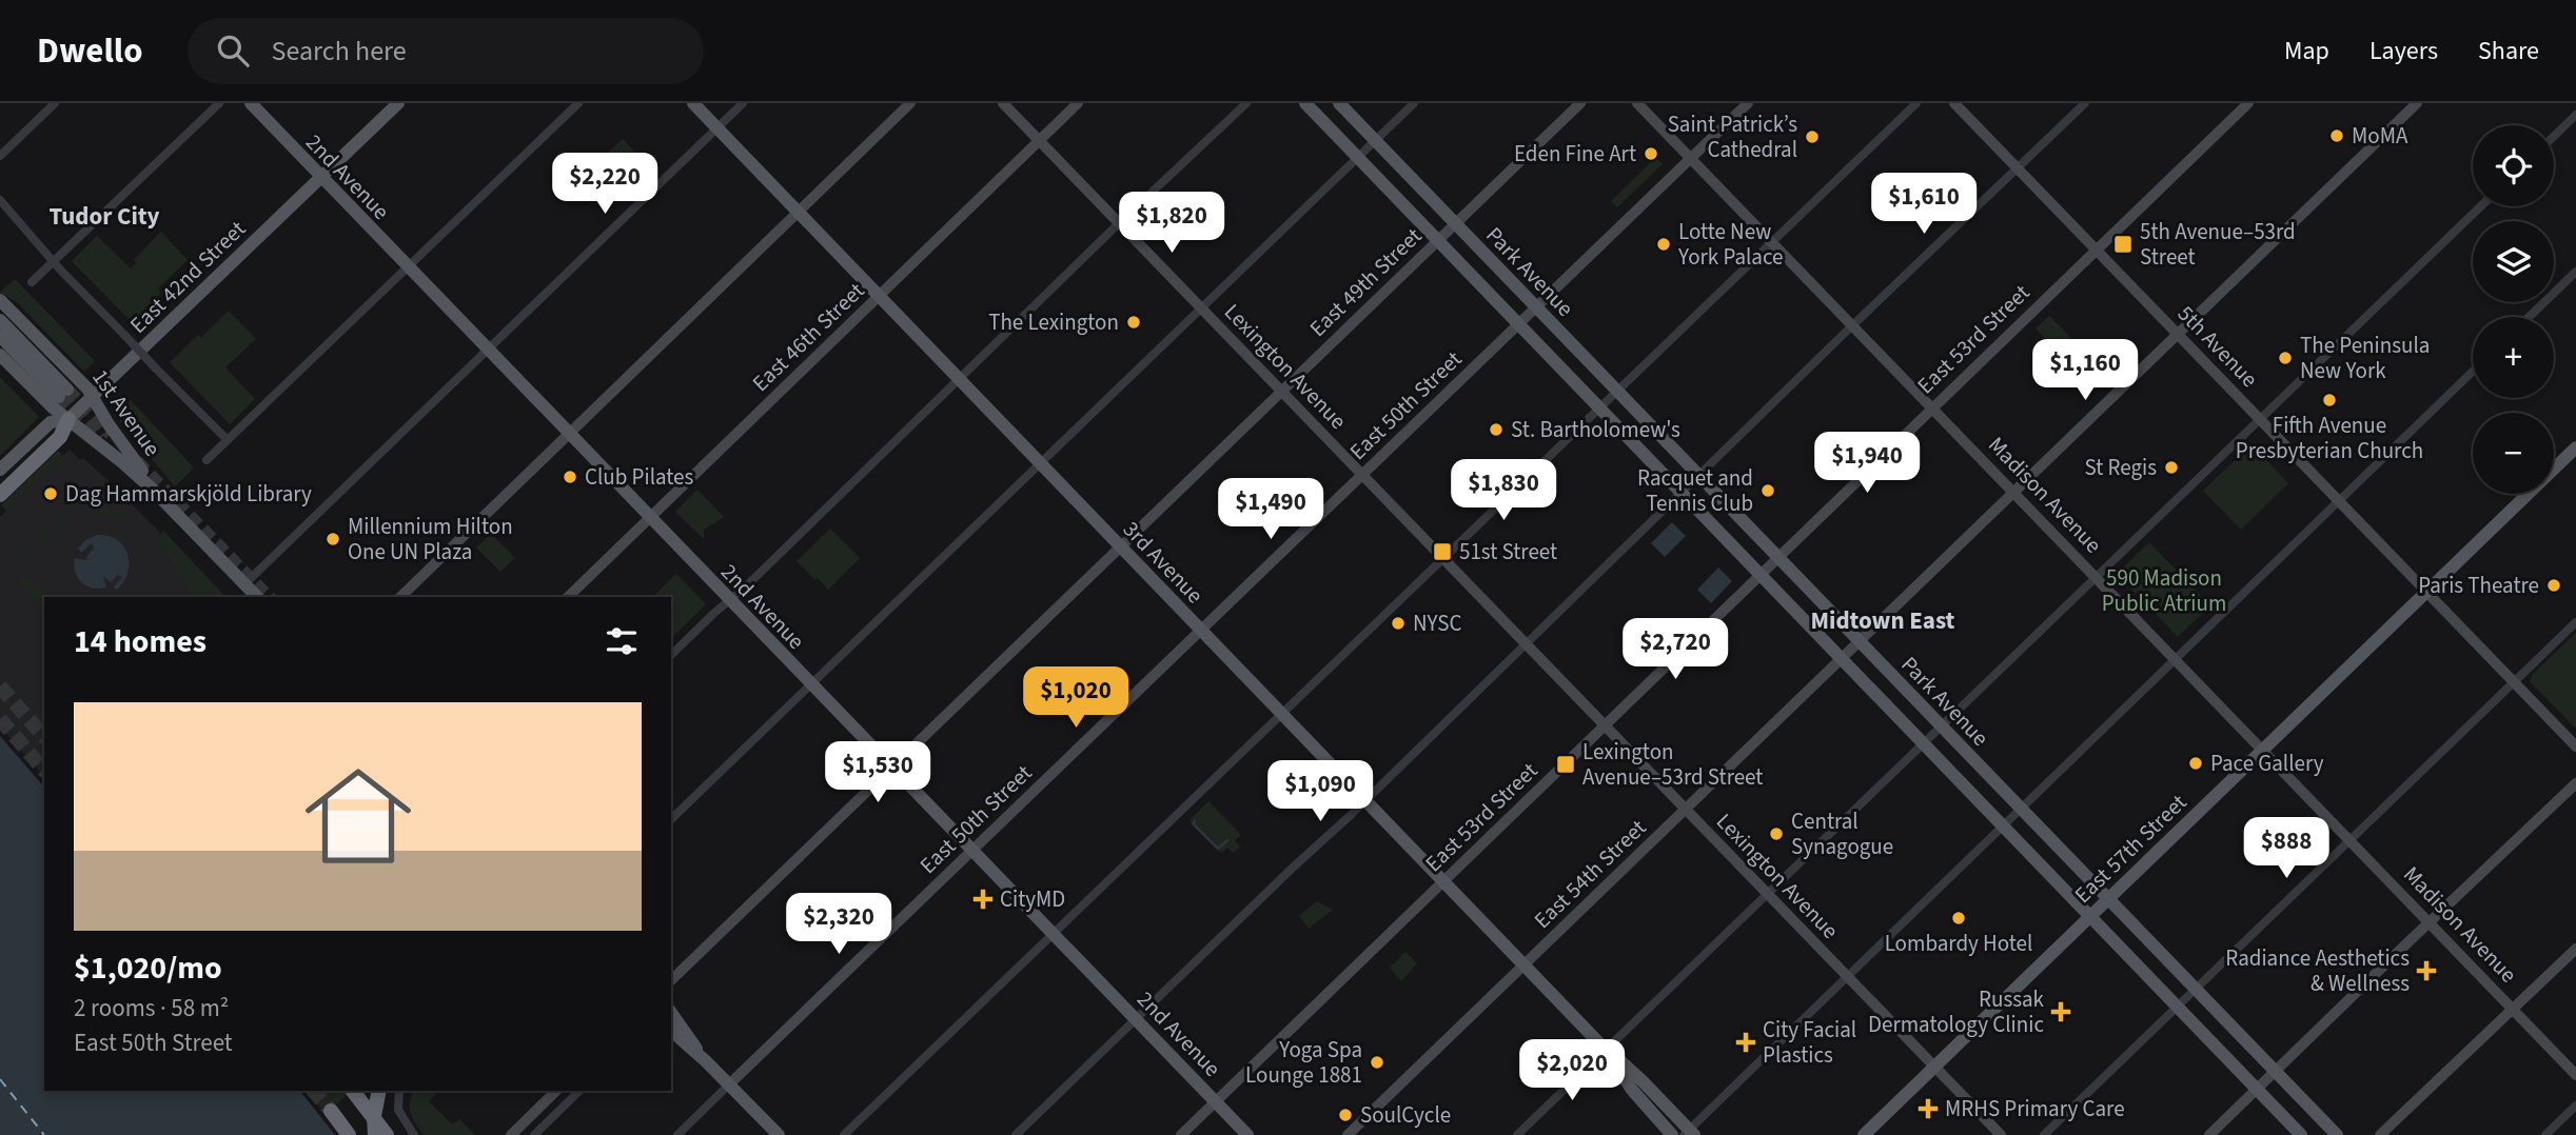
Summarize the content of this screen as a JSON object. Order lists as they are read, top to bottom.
{
  "streets": {
    "main road": [
      "2nd Avenue",
      "Park Avenue",
      "East 42nd Street",
      "East 49th Street",
      "East 46th Street",
      "East 53rd Street",
      "5th Avenue",
      "Lexington Avenue",
      "East 50th Street",
      "1st Avenue",
      "Madison Avenue",
      "3rd Avenue",
      "East 57th Street",
      "East 54th Street"
    ]
  },
  "crossings": [
    ["2nd Avenue", "East 42nd Street"],
    ["2nd Avenue", "East 49th Street"],
    ["2nd Avenue", "East 46th Street"],
    ["2nd Avenue", "East 53rd Street"],
    ["2nd Avenue", "East 50th Street"],
    ["Park Avenue", "East 49th Street"],
    ["Park Avenue", "East 53rd Street"],
    ["Park Avenue", "East 50th Street"],
    ["Park Avenue", "East 57th Street"],
    ["Park Avenue", "East 54th Street"],
    ["East 42nd Street", "1st Avenue"],
    ["East 49th Street", "Lexington Avenue"],
    ["East 49th Street", "3rd Avenue"],
    ["East 46th Street", "Lexington Avenue"],
    ["East 46th Street", "3rd Avenue"],
    ["East 53rd Street", "5th Avenue"],
    ["East 53rd Street", "Lexington Avenue"],
    ["East 53rd Street", "Madison Avenue"],
    ["East 53rd Street", "3rd Avenue"],
    ["5th Avenue", "East 57th Street"],
    ["5th Avenue", "East 54th Street"],
    ["Lexington Avenue", "East 50th Street"],
    ["Lexington Avenue", "East 57th Street"],
    ["Lexington Avenue", "East 54th Street"],
    ["East 50th Street", "Madison Avenue"],
    ["East 50th Street", "3rd Avenue"],
    ["Madison Avenue", "East 57th Street"],
    ["Madison Avenue", "East 54th Street"],
    ["3rd Avenue", "East 54th Street"]
  ],
  "districts": ["Tudor City", "Midtown East"],
  "parks": ["590 Madison Public Atrium"],
  "places": {
    "other": [
      "MoMA",
      "Saint Patrick’s Cathedral",
      "Eden Fine Art",
      "Lotte New York Palace",
      "The Lexington",
      "The Peninsula New York",
      "Fifth Avenue Presbyterian Church",
      "St. Bartholomew's",
      "St Regis",
      "Club Pilates",
      "Racquet and Tennis Club",
      "Dag Hammarskjöld Library",
      "Millennium Hilton One UN Plaza",
      "Paris Theatre",
      "NYSC",
      "Pace Gallery",
      "Central Synagogue",
      "Lombardy Hotel",
      "Yoga Spa Lounge 1881",
      "SoulCycle"
    ],
    "transit": ["5th Avenue–53rd Street", "51st Street", "Lexington Avenue–53rd Street"],
    "health": [
      "CityMD",
      "Radiance Aesthetics & Wellness",
      "Russak Dermatology Clinic",
      "City Facial Plastics",
      "MRHS Primary Care"
    ]
  },
  "page": {
    "header": "Dwello",
    "search": "Search here",
    "nav": ["Map", "Layers", "Share"],
    "map_buttons": ["+", "−"],
    "price": [
      "$2,220",
      "$1,610",
      "$1,820",
      "$1,160",
      "$1,940",
      "$1,830",
      "$1,490",
      "$2,720",
      "$1,020",
      "$1,530",
      "$1,090",
      "$888",
      "$2,320",
      "$2,020"
    ],
    "heading": "14 homes",
    "list": [
      {
        "name": "$1,020/mo",
        "note": "2 rooms · 58 m² · East 50th Street"
      }
    ]
  }
}
